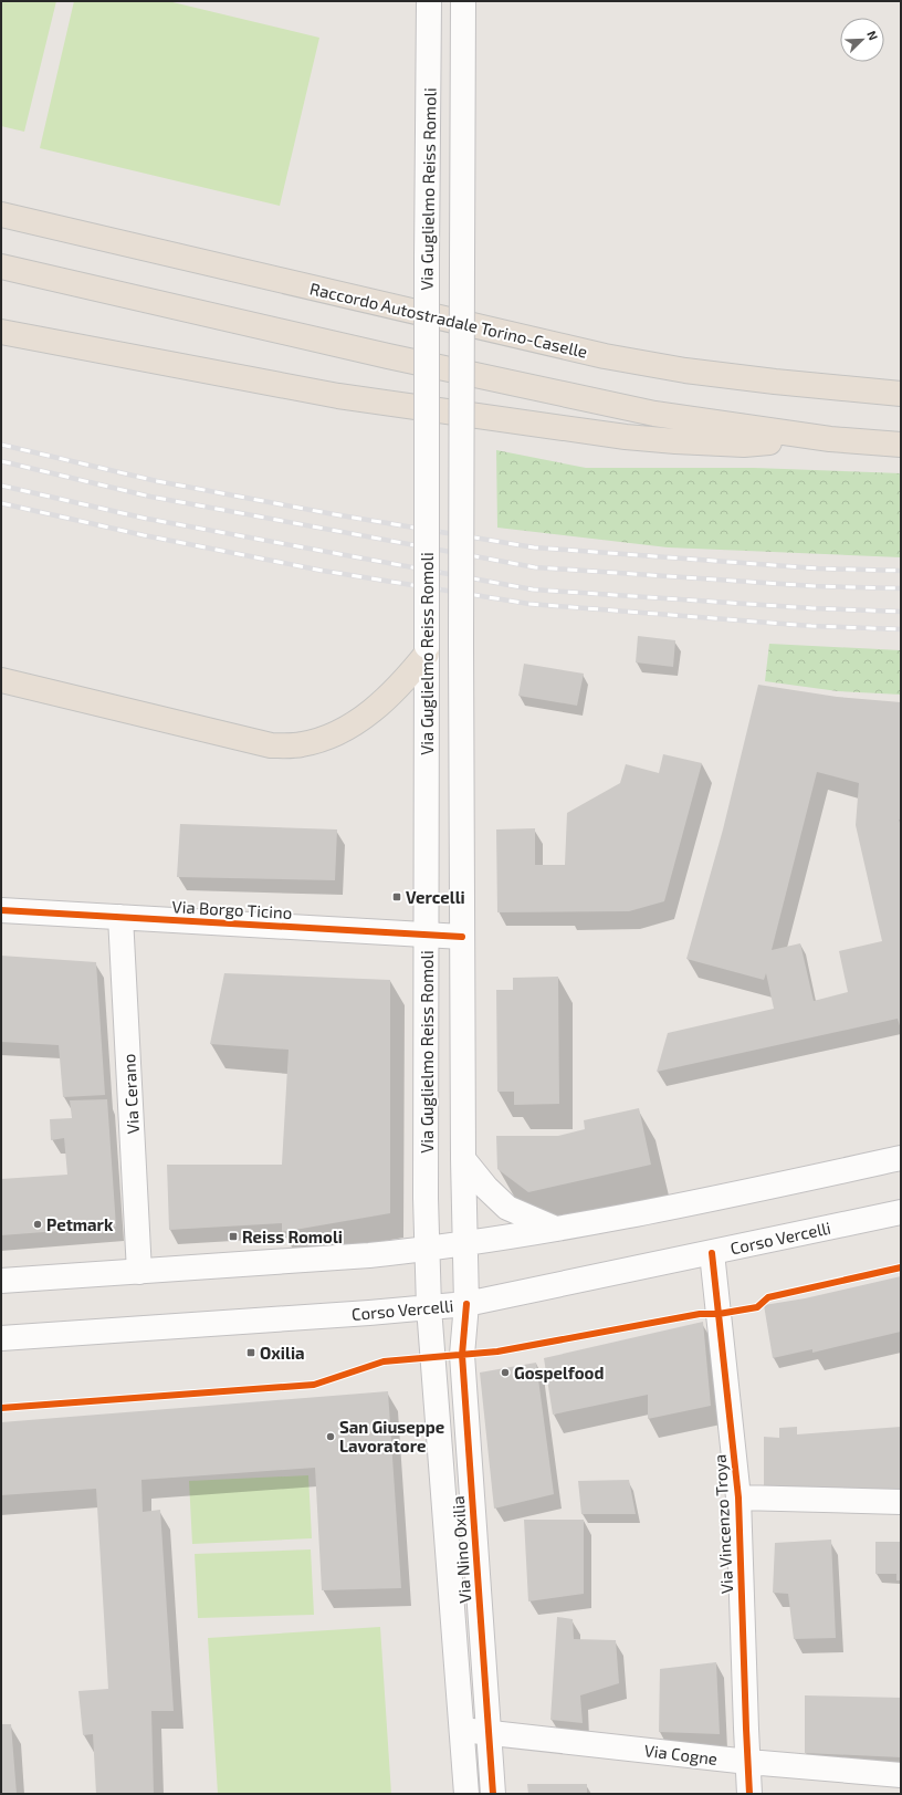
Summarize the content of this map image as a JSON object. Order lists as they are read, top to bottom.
{
  "streets": {
    "highway": ["Raccordo Autostradale Torino-Caselle"],
    "main road": [
      "Via Guglielmo Reiss Romoli",
      "Via Borgo Ticino",
      "Via Cerano",
      "Corso Vercelli",
      "Via Vincenzo Troya",
      "Via Nino Oxilia",
      "Via Cogne"
    ]
  },
  "crossings": [
    ["Via Guglielmo Reiss Romoli", "Via Borgo Ticino"],
    ["Via Guglielmo Reiss Romoli", "Corso Vercelli"],
    ["Via Guglielmo Reiss Romoli", "Via Nino Oxilia"],
    ["Via Borgo Ticino", "Via Cerano"],
    ["Corso Vercelli", "Via Vincenzo Troya"],
    ["Corso Vercelli", "Via Nino Oxilia"],
    ["Via Vincenzo Troya", "Via Cogne"],
    ["Via Nino Oxilia", "Via Cogne"]
  ],
  "places": {
    "transit": ["Vercelli", "Reiss Romoli", "Oxilia"],
    "other": ["Petmark", "Gospelfood", "San Giuseppe Lavoratore"]
  },
  "north": "top right"
}
